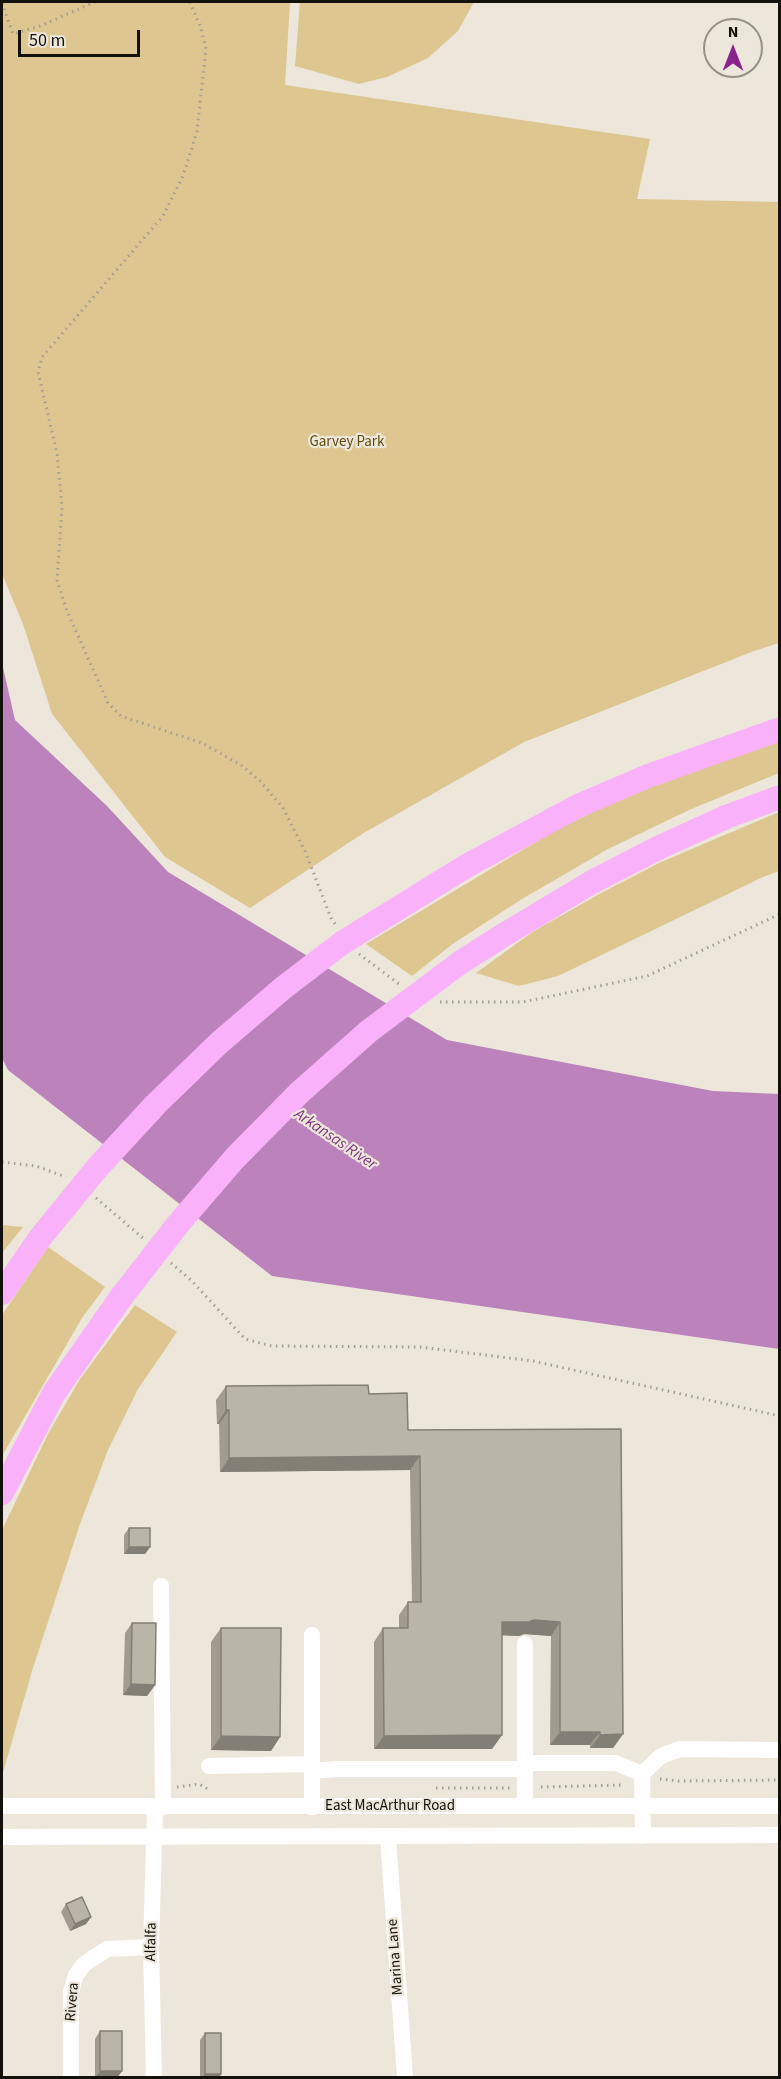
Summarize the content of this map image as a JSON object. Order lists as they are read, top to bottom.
{
  "streets": {
    "street": [
      "East MacArthur Road",
      "Alfalfa",
      "Marina Lane",
      "Rivera"
    ]
  },
  "crossings": [
    ["East MacArthur Road", "Alfalfa"],
    ["East MacArthur Road", "Marina Lane"],
    ["Alfalfa", "Rivera"]
  ],
  "water": ["Arkansas River"],
  "parks": ["Garvey Park"],
  "scale_bar": "50 m",
  "north": "top"
}
